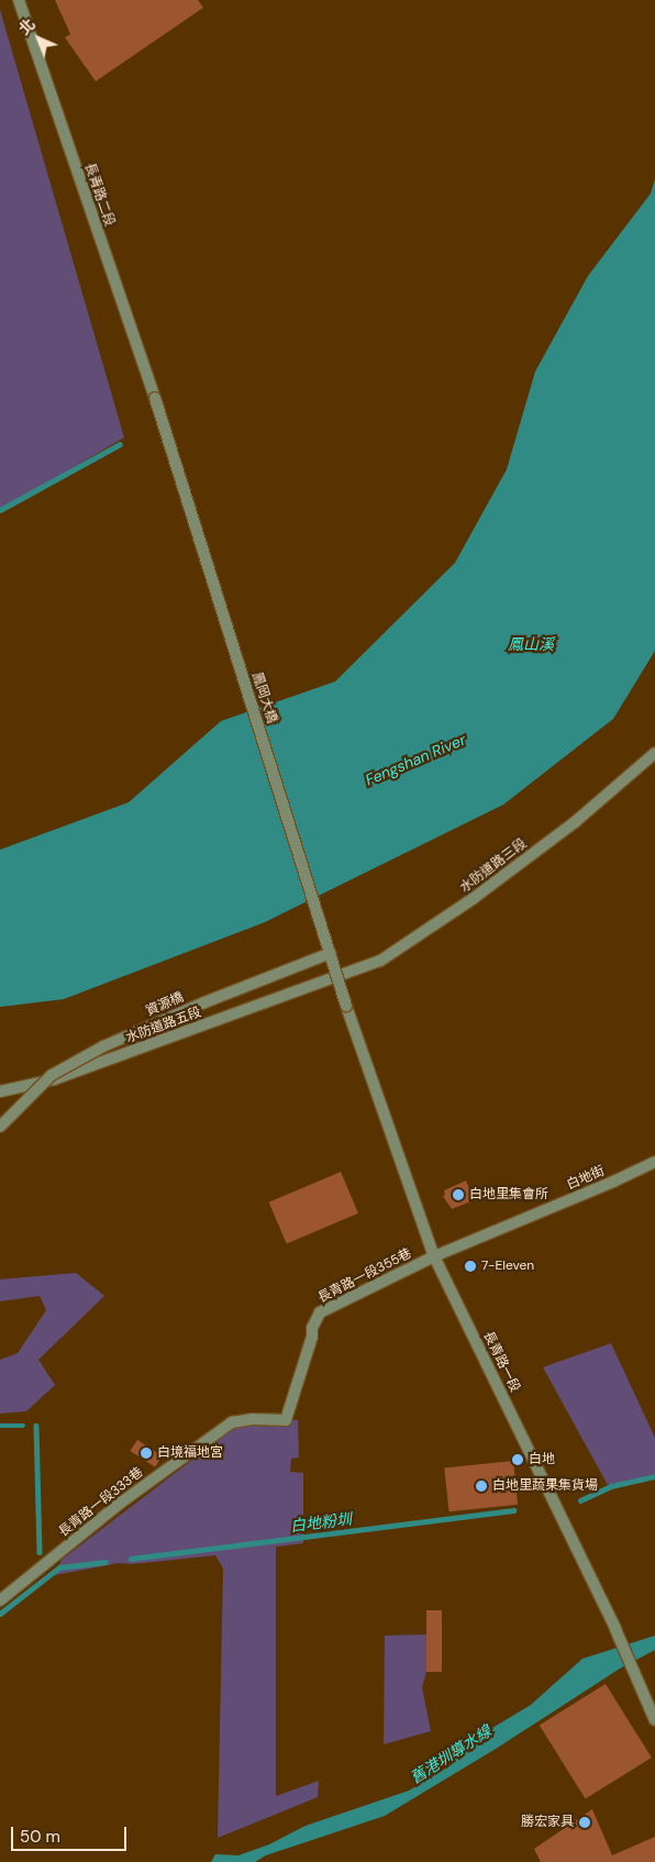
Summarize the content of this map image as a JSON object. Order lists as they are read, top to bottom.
{
  "streets": {
    "street": [
      "長青路二段",
      "鳳岡大橋",
      "水防道路三段",
      "資源橋",
      "水防道路五段",
      "白地街",
      "長青路一段355巷",
      "長青路一段",
      "長青路一段333巷"
    ]
  },
  "crossings": [
    ["長青路二段", "鳳岡大橋"],
    ["鳳岡大橋", "資源橋"],
    ["鳳岡大橋", "長青路一段"],
    ["水防道路三段", "水防道路五段"],
    ["白地街", "長青路一段355巷"],
    ["白地街", "長青路一段"],
    ["長青路一段355巷", "長青路一段"],
    ["長青路一段355巷", "長青路一段333巷"]
  ],
  "water": [
    "鳳山溪",
    "Fengshan River",
    "白地粉圳",
    "舊港圳導水線"
  ],
  "places": [
    "白地里集會所",
    "7-Eleven",
    "白境福地宮",
    "白地",
    "白地里蔬果集貨場",
    "勝宏家具"
  ],
  "scale_bar": "50 m",
  "north": "top left"
}
